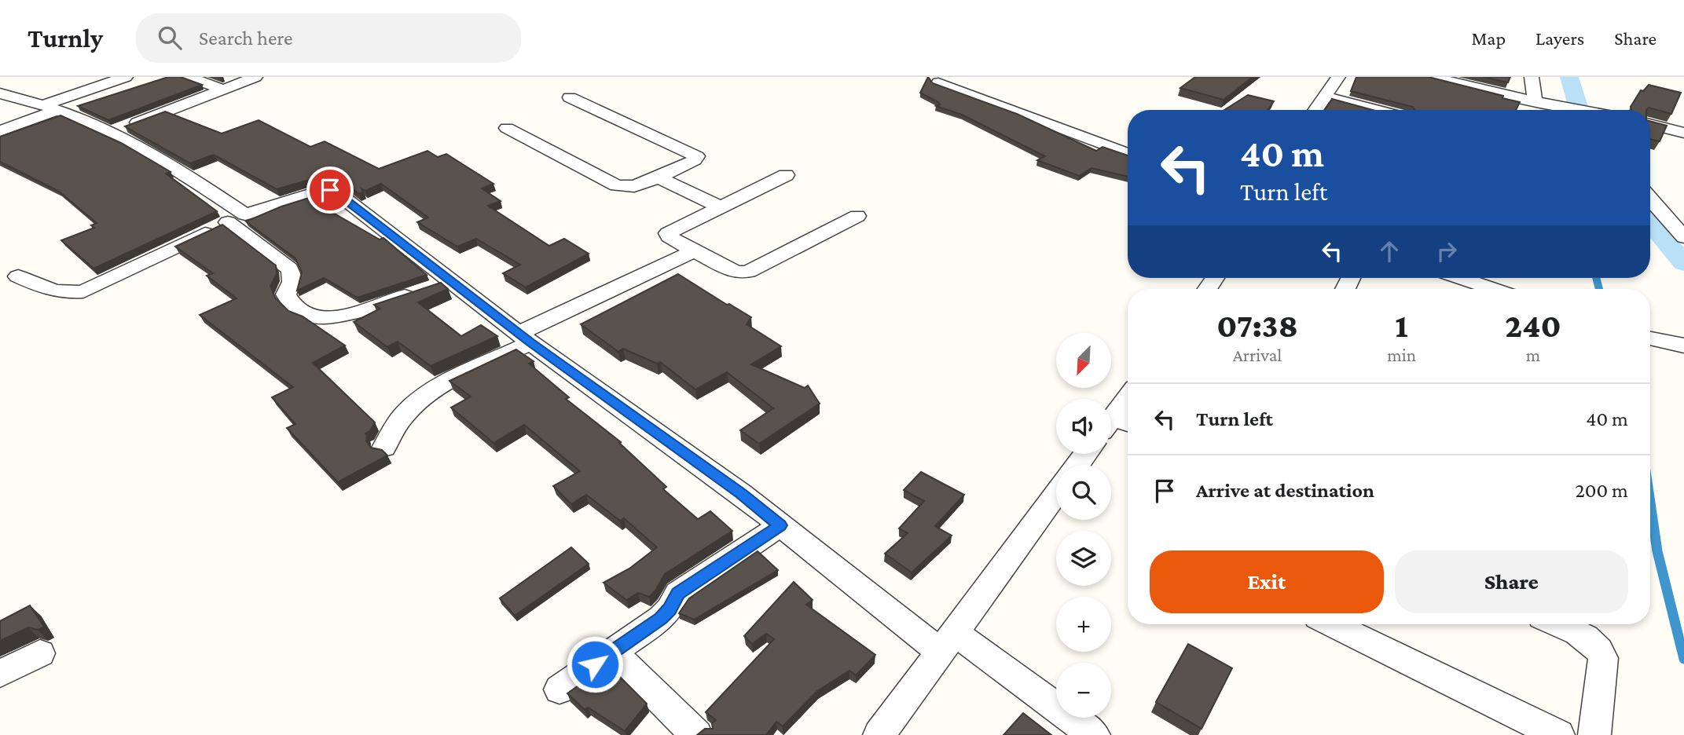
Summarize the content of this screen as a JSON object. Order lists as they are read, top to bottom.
{
  "north": "bottom left",
  "page": {
    "header": "Turnly",
    "search": "Search here",
    "nav": ["Map", "Layers", "Share"],
    "turn": ["40 m", "Turn left"],
    "eta": [
      "07:38",
      "Arrival",
      "1",
      "min",
      "240",
      "m"
    ],
    "map_buttons": ["+", "−"],
    "list": [
      {
        "name": "Turn left",
        "value": "40 m"
      },
      {
        "name": "Arrive at destination",
        "value": "200 m"
      }
    ],
    "buttons": ["Exit", "Share"]
  }
}
